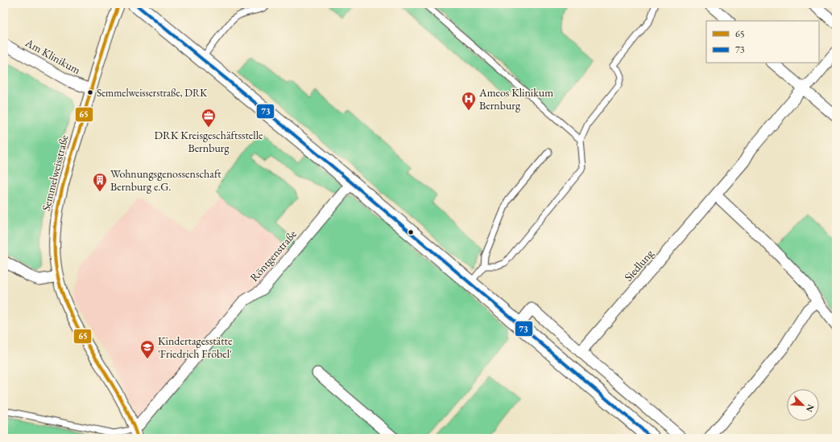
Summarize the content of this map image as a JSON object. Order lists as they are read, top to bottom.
{
  "streets": {
    "street": [
      "Am Klinikum",
      "Semmelweisstraße",
      "Röntgenstraße",
      "Siedlung"
    ]
  },
  "crossings": [
    ["Am Klinikum", "Semmelweisstraße"],
    ["Semmelweisstraße", "Röntgenstraße"]
  ],
  "places": {
    "other": ["Semmelweisserstraße, DRK"],
    "hospital": ["Ameos Klinikum Bernburg"],
    "office": ["DRK Kreisgeschäftsstelle Bernburg"],
    "building": ["Wohnungsgenossenschaft Bernburg e.G."],
    "school or university": ["Kindertagesstätte 'Friedrich Fröbel'"]
  },
  "lines": ["transit line 65", "transit line 73"],
  "legend": ["65", "73"],
  "north": "bottom right"
}
